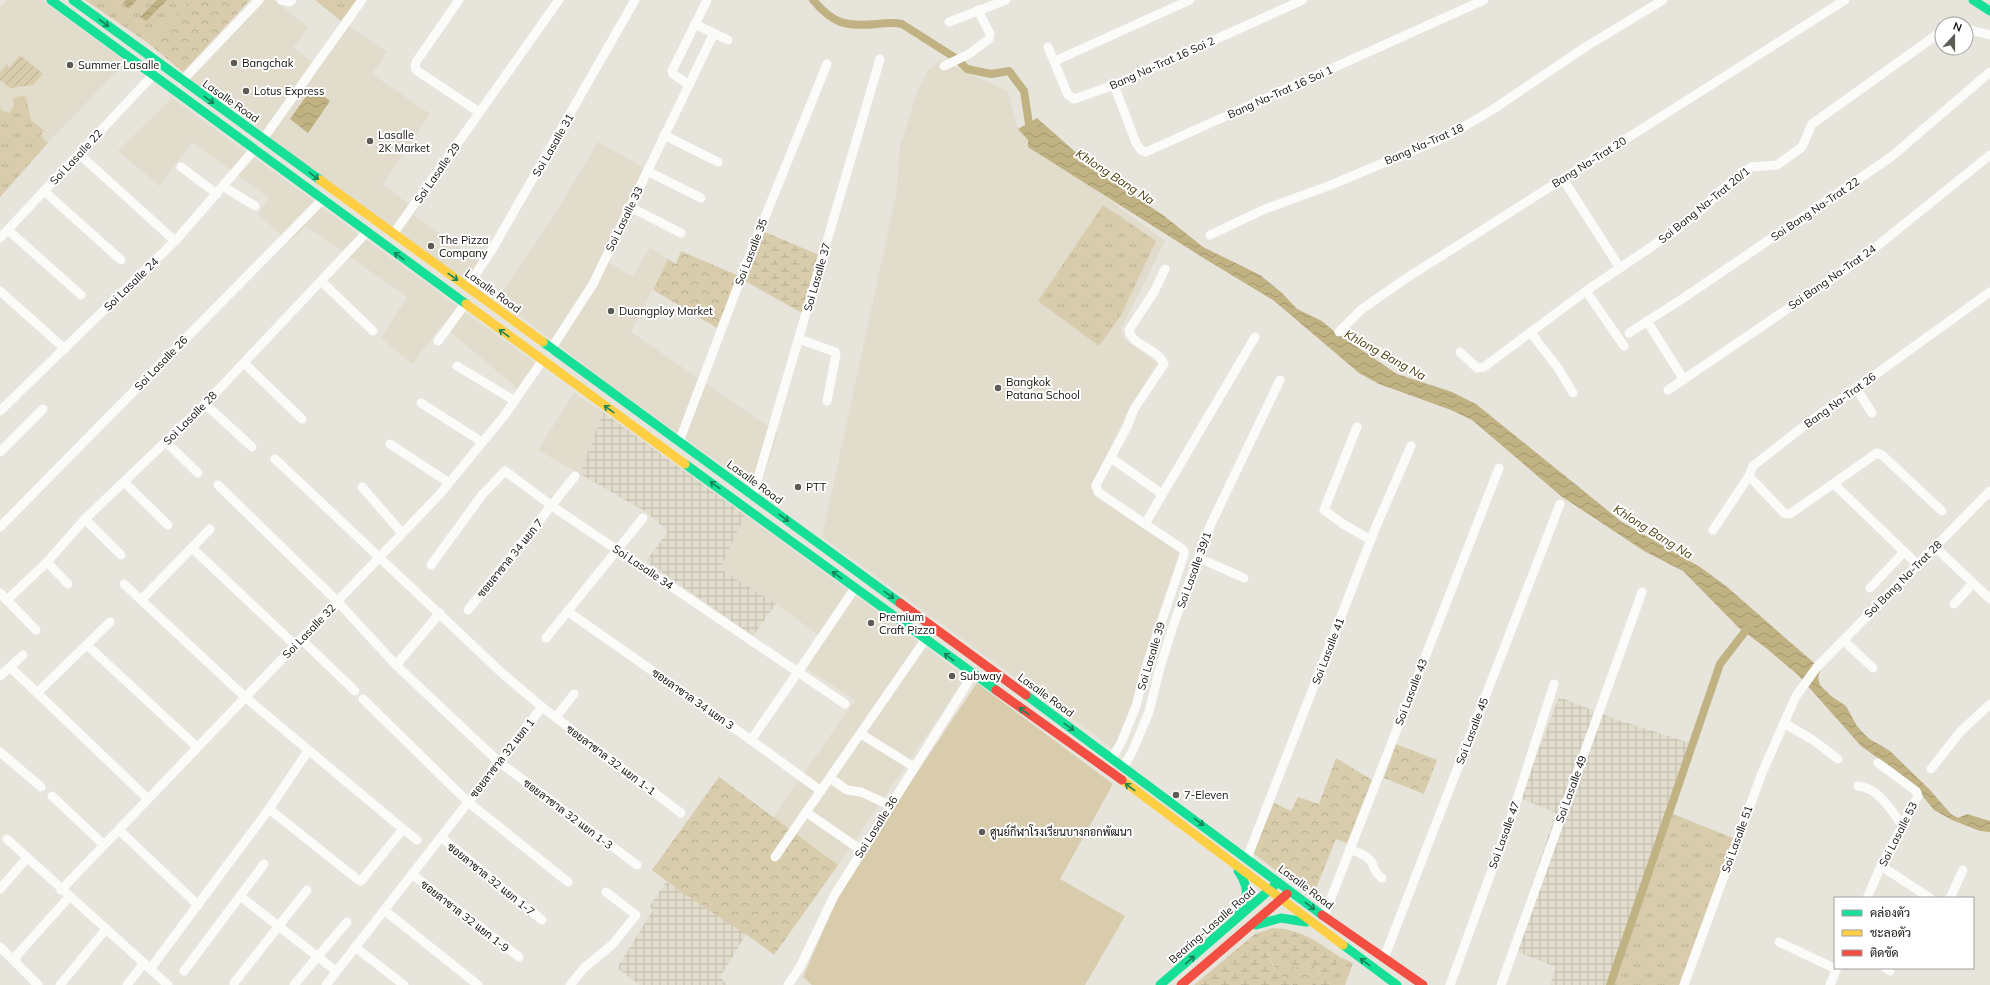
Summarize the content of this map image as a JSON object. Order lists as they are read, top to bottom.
{
  "streets": {
    "street": [
      "Bang Na-Trat 16 Soi 2",
      "Bang Na-Trat 16 Soi 1",
      "Lasalle Road",
      "Bang Na-Trat 18",
      "Soi Lasalle 31",
      "Soi Lasalle 22",
      "Bang Na-Trat 20",
      "Soi Lasalle 29",
      "Soi Bang Na-Trat 20/1",
      "Soi Bang Na-Trat 22",
      "Soi Lasalle 33",
      "Soi Lasalle 35",
      "Soi Lasalle 37",
      "Soi Bang Na-Trat 24",
      "Soi Lasalle 24",
      "Soi Lasalle 26",
      "Bang Na-Trat 26",
      "Soi Lasalle 28",
      "ซอยลาซาล 34 แยก 7",
      "Soi Lasalle 34",
      "Soi Lasalle 39/1",
      "Soi Bang Na-Trat 28",
      "Soi Lasalle 32",
      "Soi Lasalle 41",
      "Soi Lasalle 39",
      "Soi Lasalle 43",
      "ซอยลาซาล 34 แยก 3",
      "Soi Lasalle 45",
      "ซอยลาซาล 32 แยก 1",
      "ซอยลาซาล 32 แยก 1-1",
      "Soi Lasalle 49",
      "ซอยลาซาล 32 แยก 1-3",
      "Soi Lasalle 36",
      "Soi Lasalle 53",
      "Soi Lasalle 47",
      "Soi Lasalle 51",
      "ซอยลาซาล 32 แยก 1-7",
      "ซอยลาซาล 32 แยก 1-9",
      "Bearing-Lasalle Road"
    ]
  },
  "crossings": [
    ["Bang Na-Trat 16 Soi 2", "Bang Na-Trat 16 Soi 1"],
    ["Lasalle Road", "Soi Lasalle 31"],
    ["Lasalle Road", "Soi Lasalle 29"],
    ["Lasalle Road", "Soi Lasalle 33"],
    ["Lasalle Road", "Soi Lasalle 35"],
    ["Lasalle Road", "Soi Lasalle 37"],
    ["Lasalle Road", "Soi Lasalle 39/1"],
    ["Lasalle Road", "Soi Lasalle 41"],
    ["Lasalle Road", "Soi Lasalle 39"],
    ["Lasalle Road", "Soi Lasalle 43"],
    ["Lasalle Road", "Soi Lasalle 45"],
    ["Lasalle Road", "Bearing-Lasalle Road"],
    ["ซอยลาซาล 34 แยก 7", "Soi Lasalle 34"],
    ["Soi Bang Na-Trat 28", "Soi Lasalle 51"],
    ["Soi Lasalle 32", "ซอยลาซาล 32 แยก 1-3"],
    ["ซอยลาซาล 32 แยก 1", "ซอยลาซาล 32 แยก 1-1"],
    ["ซอยลาซาล 32 แยก 1", "ซอยลาซาล 32 แยก 1-3"],
    ["ซอยลาซาล 32 แยก 1", "ซอยลาซาล 32 แยก 1-7"],
    ["ซอยลาซาล 32 แยก 1", "ซอยลาซาล 32 แยก 1-9"]
  ],
  "water": ["Khlong Bang Na"],
  "places": [
    "Bangchak",
    "Summer Lasalle",
    "Lotus Express",
    "Lasalle 2K Market",
    "The Pizza Company",
    "Duangploy Market",
    "Bangkok Patana School",
    "PTT",
    "Premium Craft Pizza",
    "Subway",
    "7-Eleven",
    "ศูนย์กีฬาโรงเรียนบางกอกพัฒนา"
  ],
  "legend": ["คล่องตัว", "ชะลอตัว", "ติดขัด"],
  "north": "top"
}
